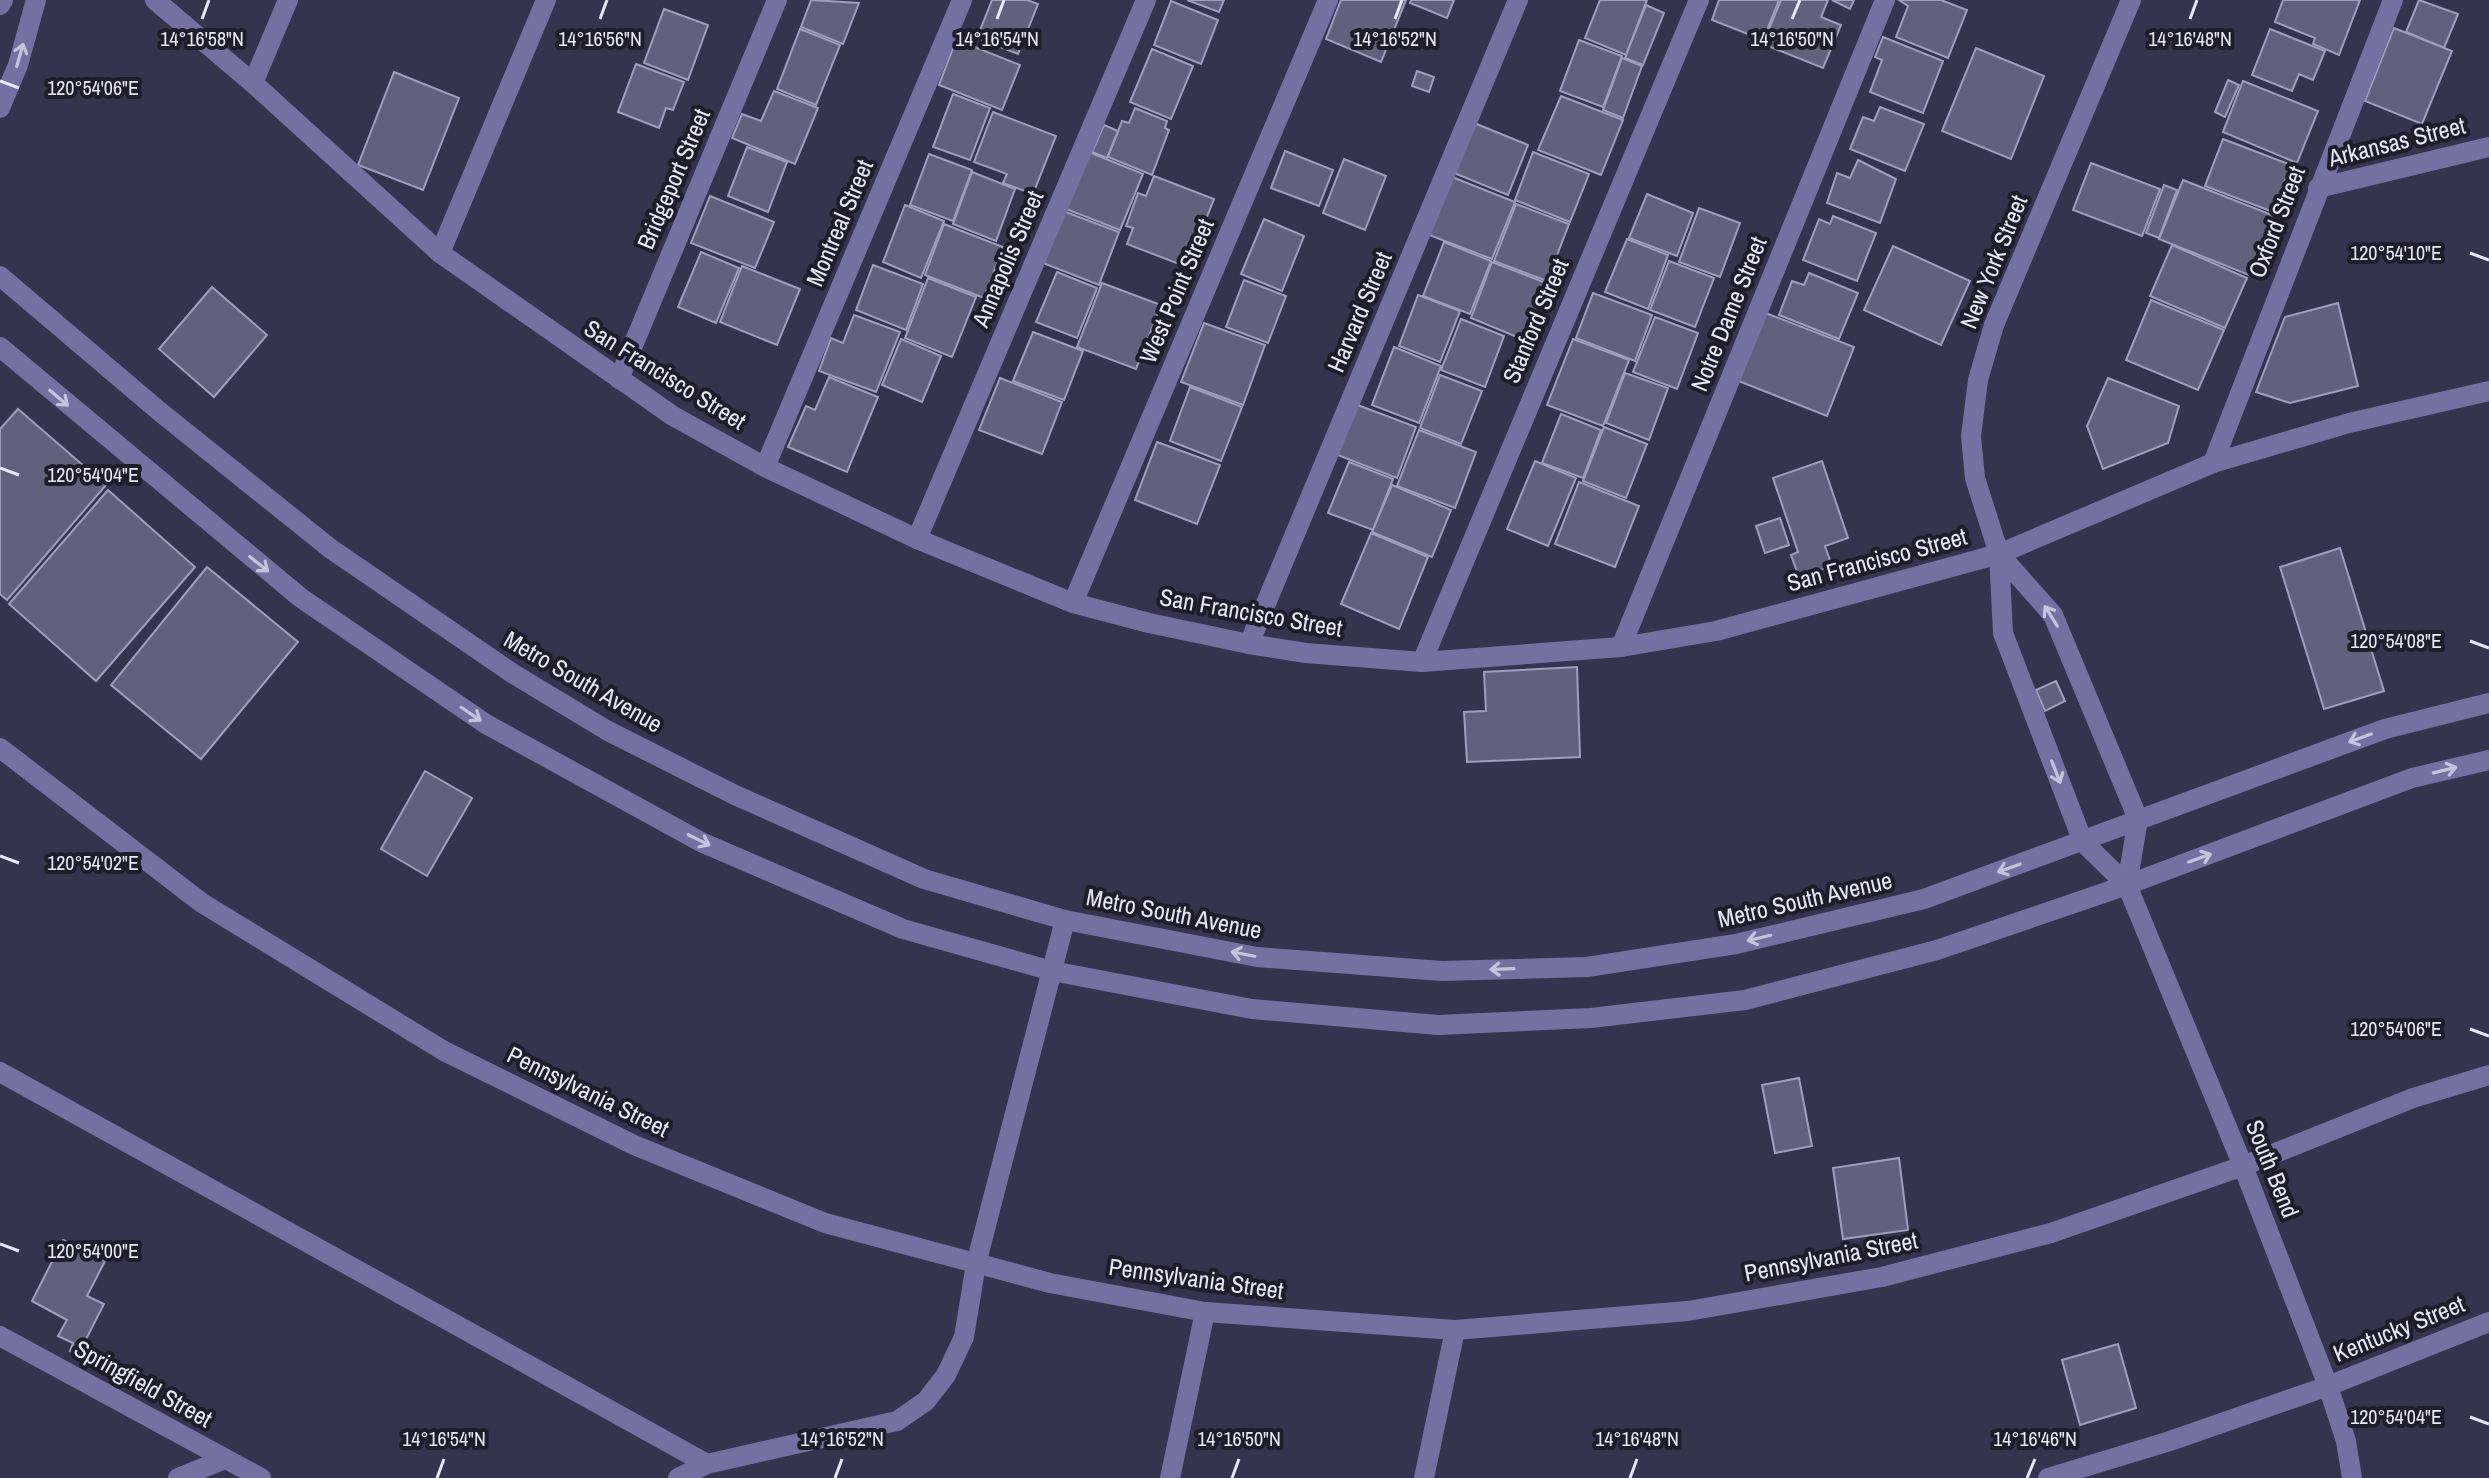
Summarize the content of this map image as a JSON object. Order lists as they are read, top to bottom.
{
  "streets": {
    "street": [
      "Arkansas Street",
      "Bridgeport Street",
      "Oxford Street",
      "Montreal Street",
      "Annapolis Street",
      "New York Street",
      "West Point Street",
      "Harvard Street",
      "Notre Dame Street",
      "Stanford Street",
      "San Francisco Street",
      "Metro South Avenue",
      "Pennsylvania Street",
      "South Bend",
      "Kentucky Street",
      "Springfield Street"
    ]
  },
  "crossings": [
    ["Arkansas Street", "Oxford Street"],
    ["Bridgeport Street", "San Francisco Street"],
    ["Oxford Street", "San Francisco Street"],
    ["Montreal Street", "San Francisco Street"],
    ["Annapolis Street", "San Francisco Street"],
    ["New York Street", "San Francisco Street"],
    ["West Point Street", "San Francisco Street"],
    ["Harvard Street", "San Francisco Street"],
    ["Notre Dame Street", "San Francisco Street"],
    ["Stanford Street", "San Francisco Street"],
    ["Pennsylvania Street", "South Bend"],
    ["South Bend", "Kentucky Street"]
  ],
  "coordinates": [
    "14°16'58\"N",
    "14°16'56\"N",
    "14°16'54\"N",
    "14°16'52\"N",
    "14°16'50\"N",
    "14°16'48\"N",
    "120°54'06\"E",
    "120°54'10\"E",
    "120°54'04\"E",
    "120°54'08\"E",
    "120°54'02\"E",
    "120°54'00\"E",
    "14°16'46\"N"
  ]
}
